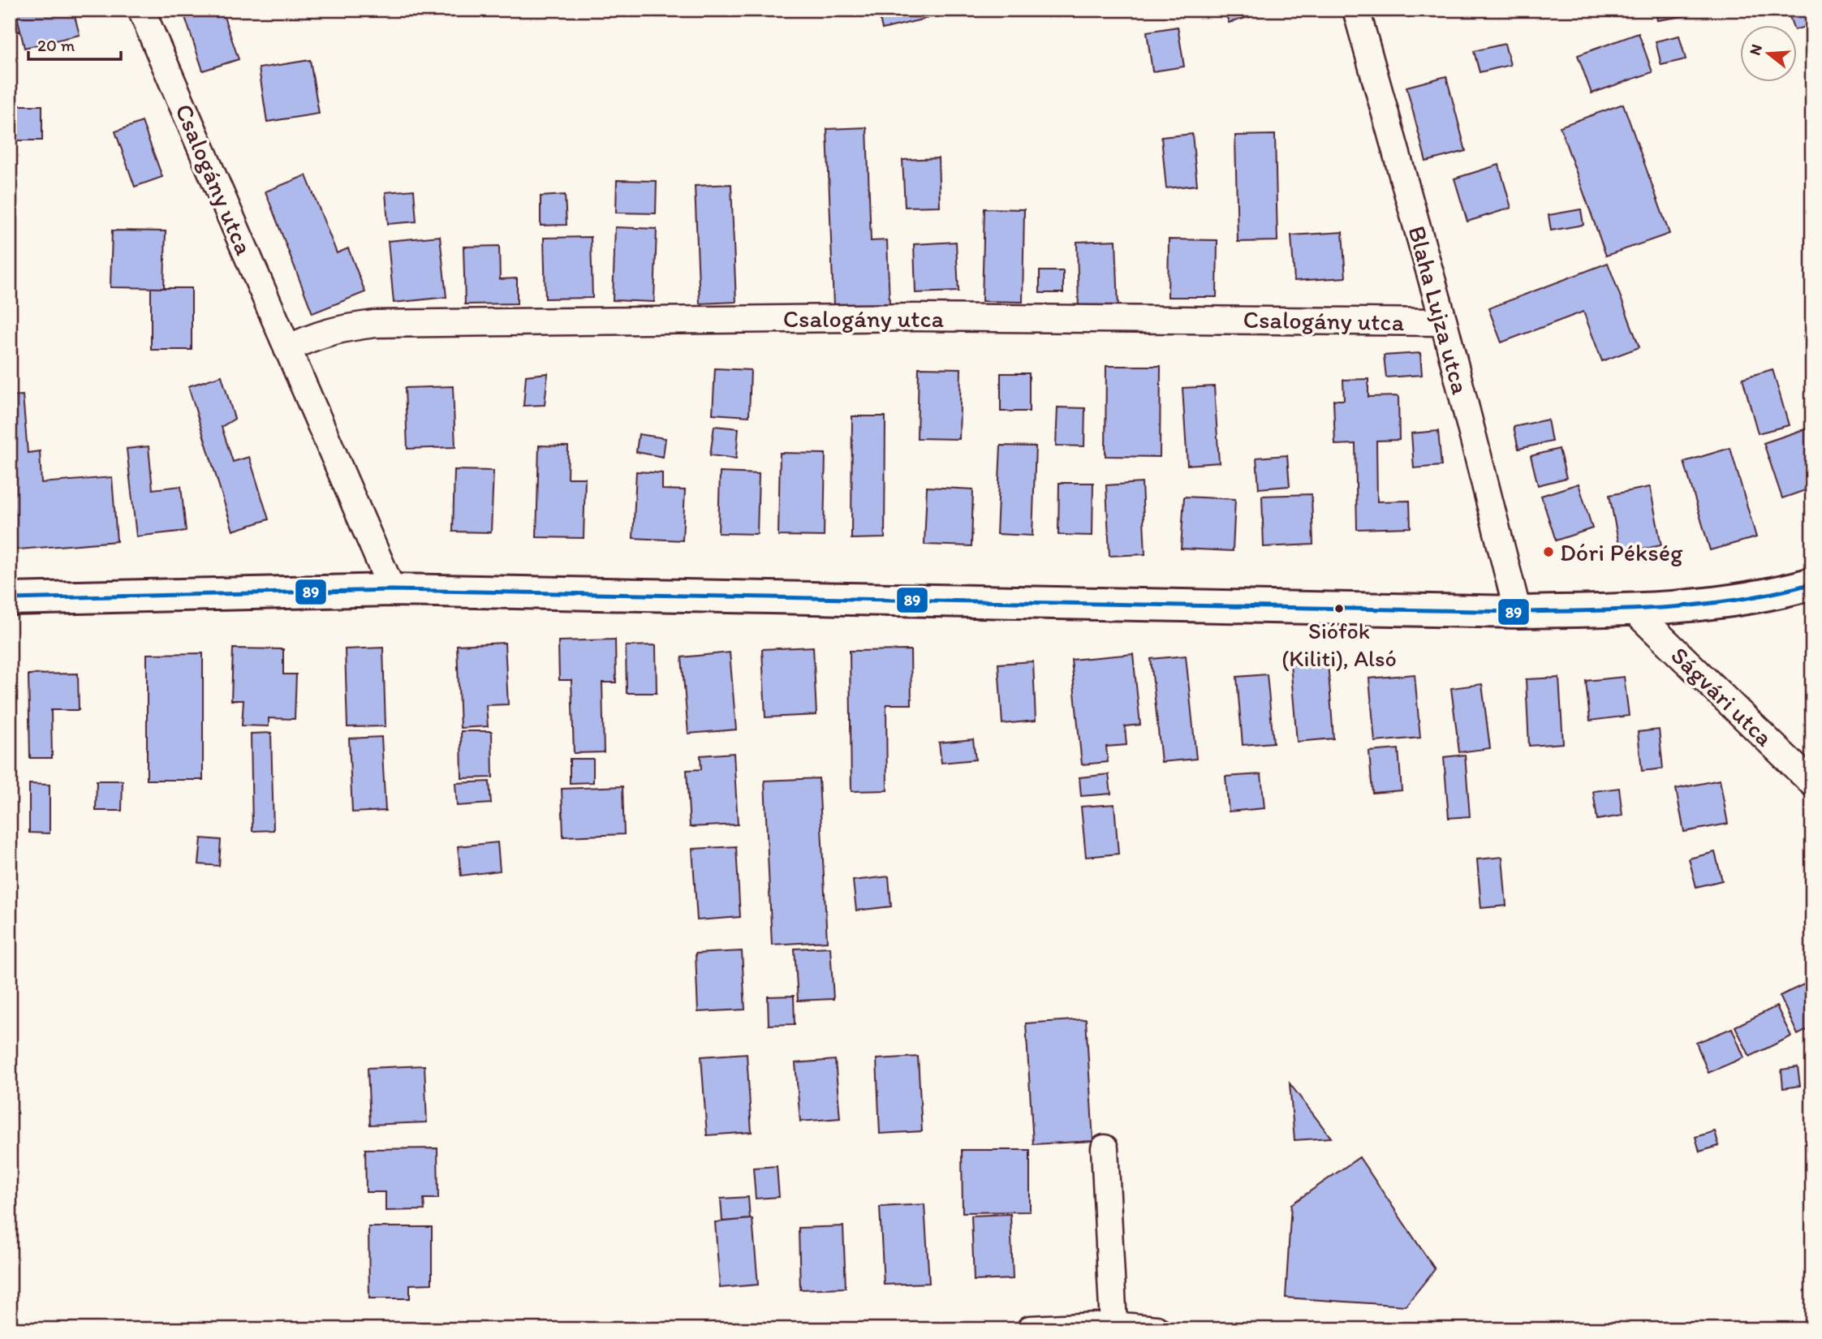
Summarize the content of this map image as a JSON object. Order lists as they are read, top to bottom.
{
  "streets": {
    "street": ["Csalogány utca", "Blaha Lujza utca", "Ságvári utca"]
  },
  "crossings": [
    ["Csalogány utca", "Blaha Lujza utca"]
  ],
  "places": ["Dóri Pékség", "Siófok (Kiliti), Alsó"],
  "lines": ["transit line 89"],
  "scale_bar": "20 m",
  "north": "left"
}
